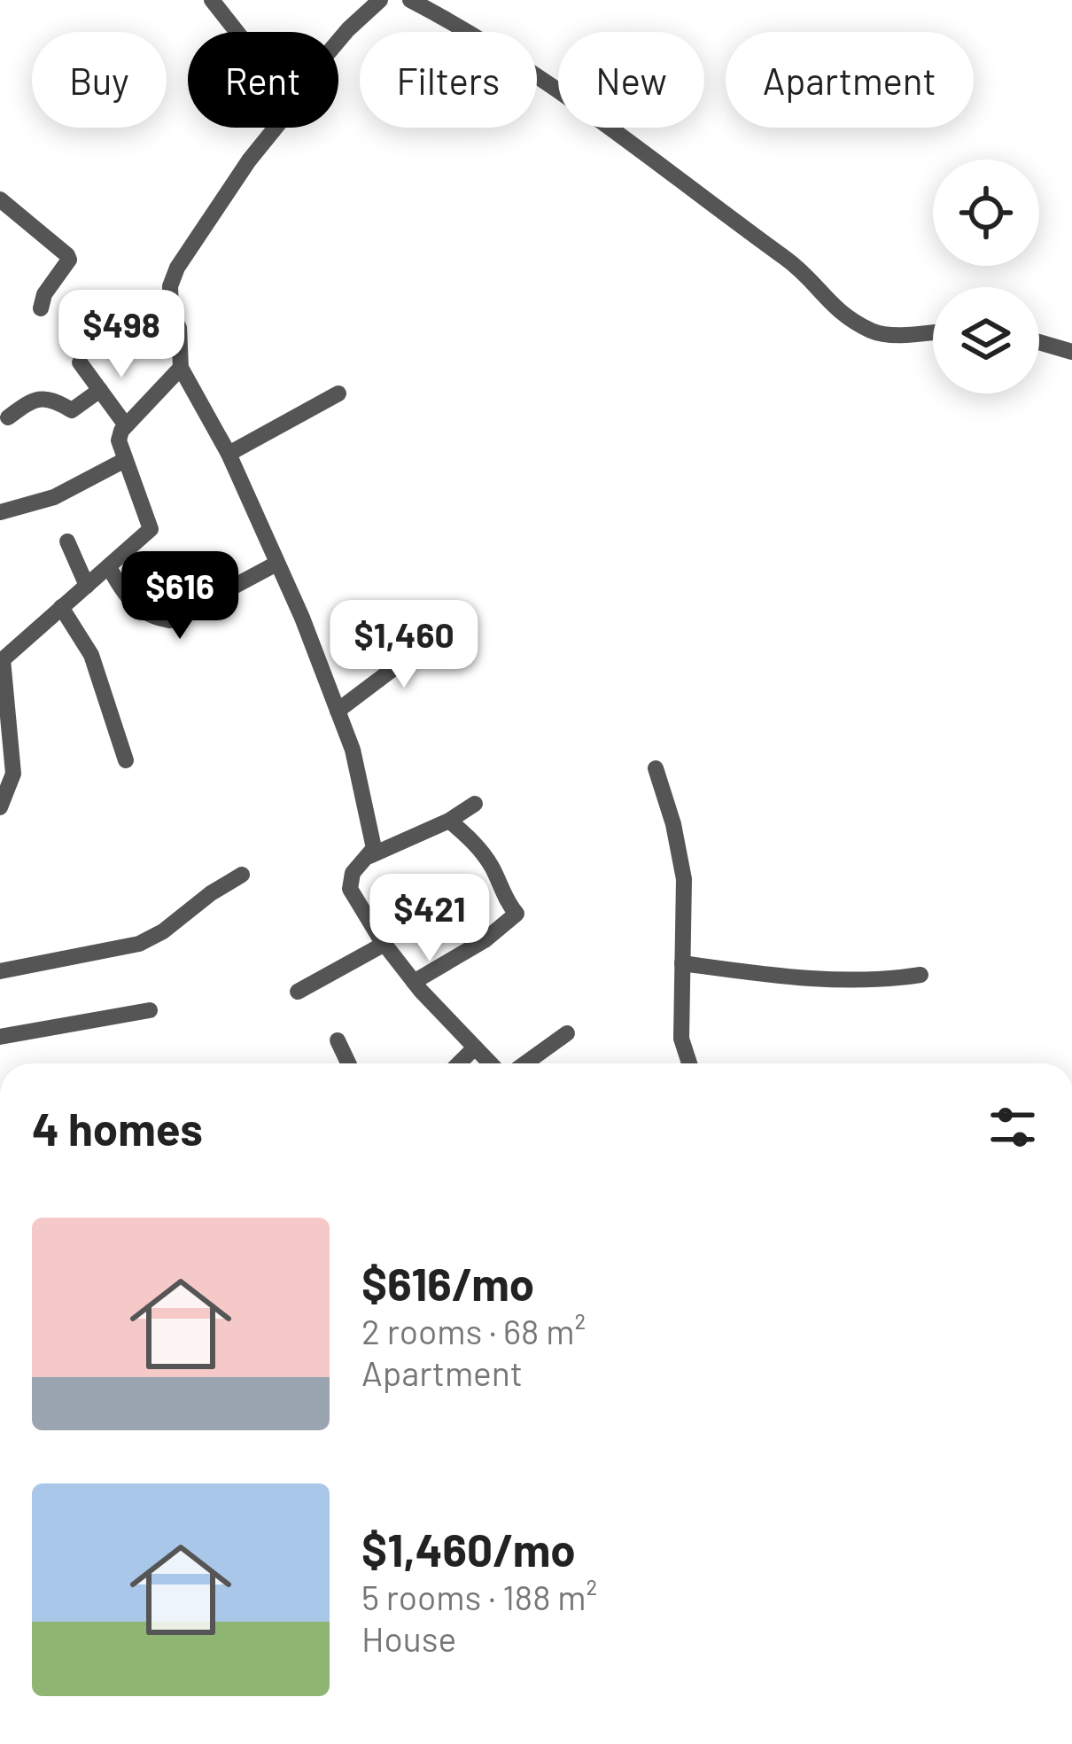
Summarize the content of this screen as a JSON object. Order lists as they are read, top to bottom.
{
  "page": {
    "chip": [
      "Buy",
      "Rent",
      "Filters",
      "New",
      "Apartment"
    ],
    "price": [
      "$498",
      "$616",
      "$1,460",
      "$421"
    ],
    "heading": "4 homes",
    "list": [
      {
        "name": "$616/mo",
        "note": "2 rooms · 68 m² · Apartment"
      },
      {
        "name": "$1,460/mo",
        "note": "5 rooms · 188 m² · House"
      }
    ]
  }
}
